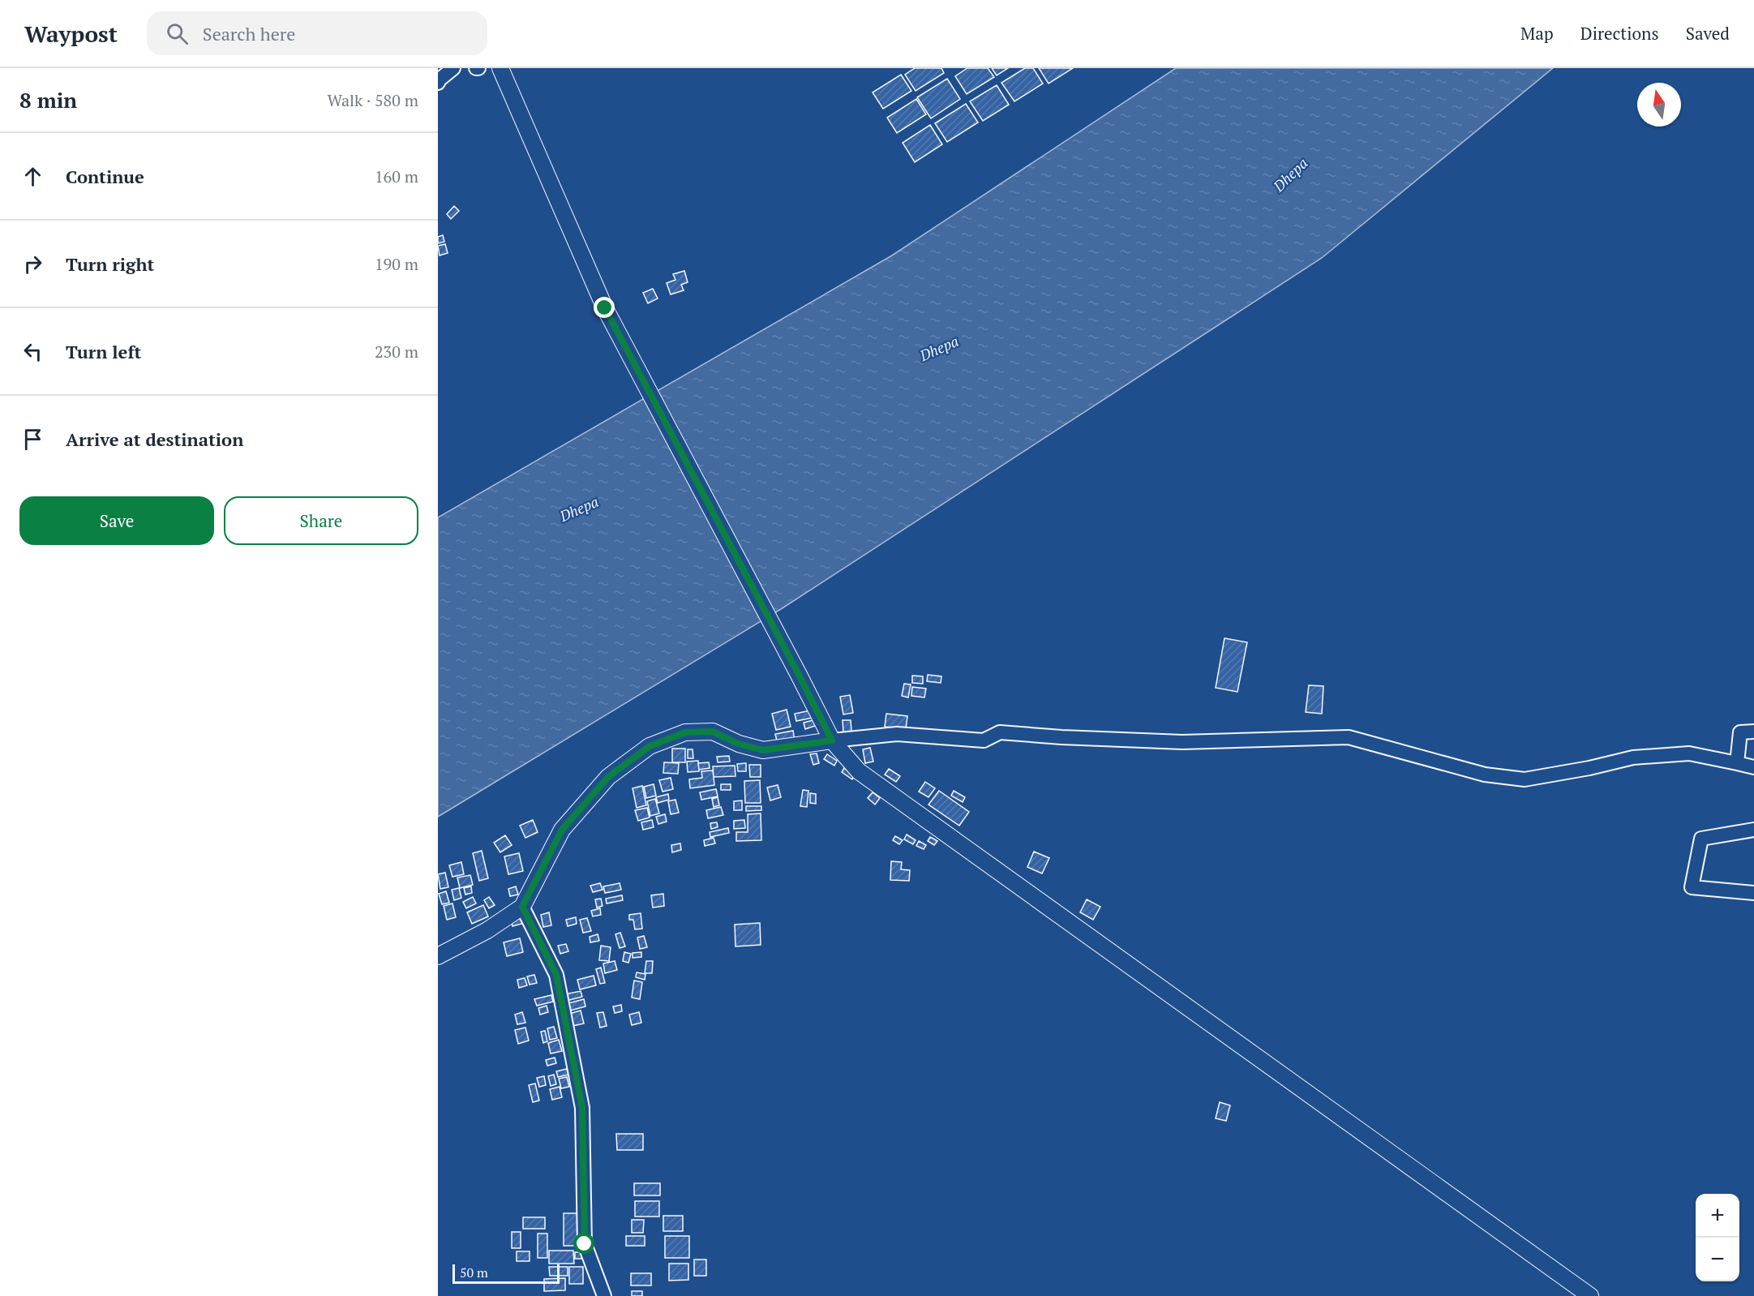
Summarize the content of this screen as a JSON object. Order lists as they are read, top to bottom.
{
  "water": ["Dhepa"],
  "scale_bar": "50 m",
  "north": "top",
  "page": {
    "header": "Waypost",
    "search": "Search here",
    "nav": ["Map", "Directions", "Saved"],
    "heading": ["8 min", "Walk · 580 m"],
    "list": [
      ["Continue", "160 m"],
      ["Turn right", "190 m"],
      ["Turn left", "230 m"],
      "Arrive at destination"
    ],
    "buttons": ["Save", "Share"],
    "map_buttons": ["+", "−"],
    "scale": "50 m"
  }
}
